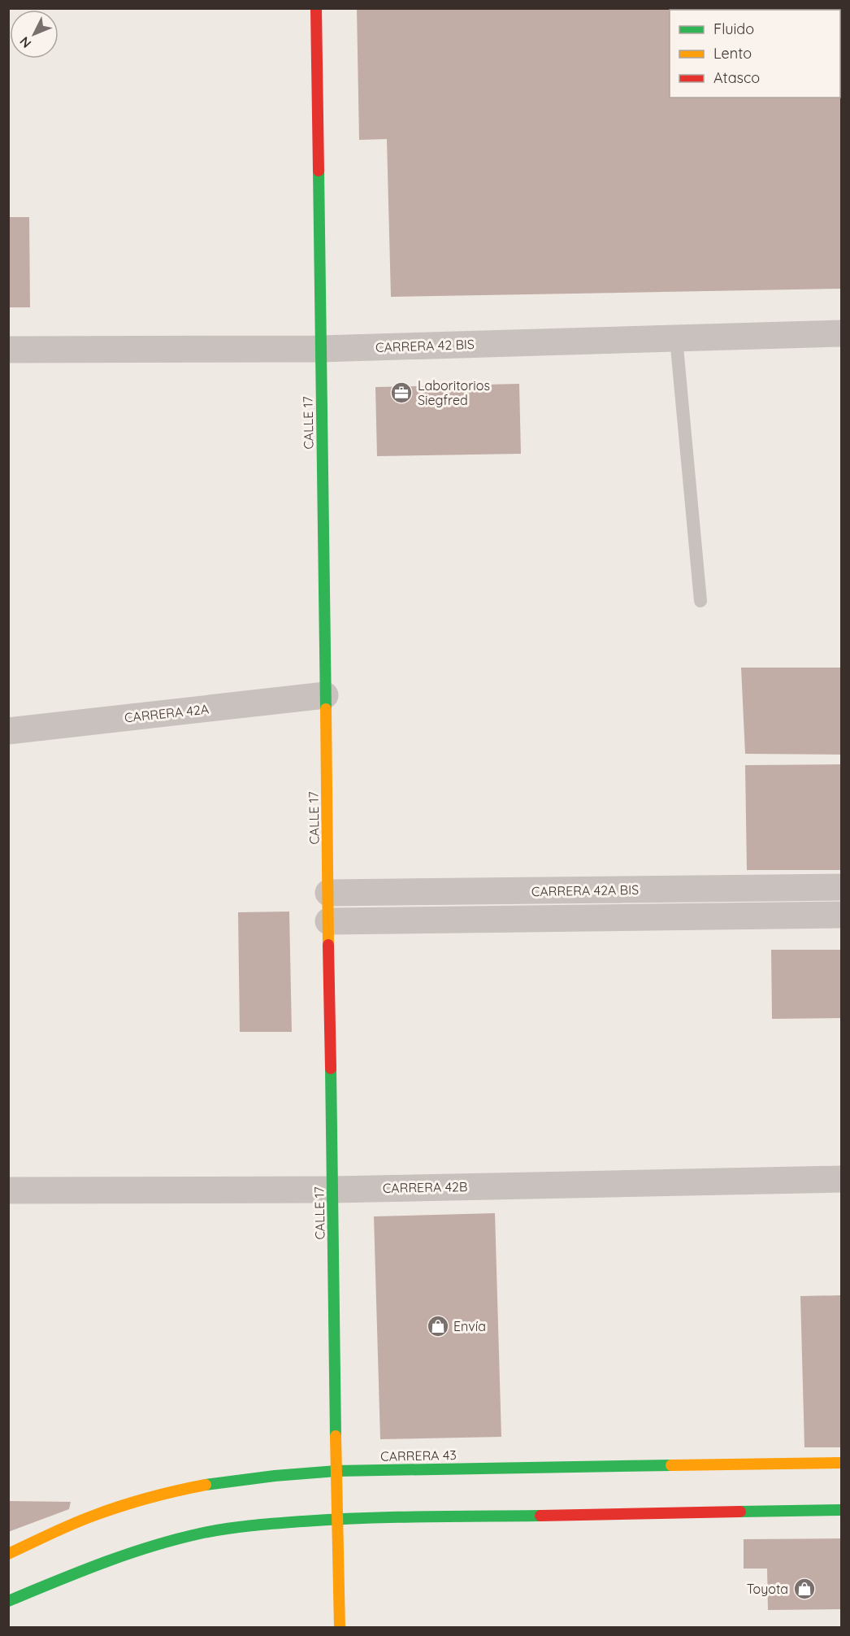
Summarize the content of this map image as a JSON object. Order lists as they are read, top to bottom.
{
  "streets": {
    "street": [
      "CARRERA 42 BIS",
      "CALLE 17",
      "CARRERA 42A",
      "CARRERA 42A BIS",
      "CARRERA 42B",
      "CARRERA 43"
    ]
  },
  "crossings": [
    ["CARRERA 42 BIS", "CALLE 17"],
    ["CALLE 17", "CARRERA 42A"],
    ["CALLE 17", "CARRERA 42A BIS"],
    ["CALLE 17", "CARRERA 42B"],
    ["CALLE 17", "CARRERA 43"]
  ],
  "places": {
    "office": ["Laboritorios Siegfred"],
    "shop": ["Envía", "Toyota"]
  },
  "legend": ["Fluido", "Lento", "Atasco"],
  "north": "bottom left"
}
